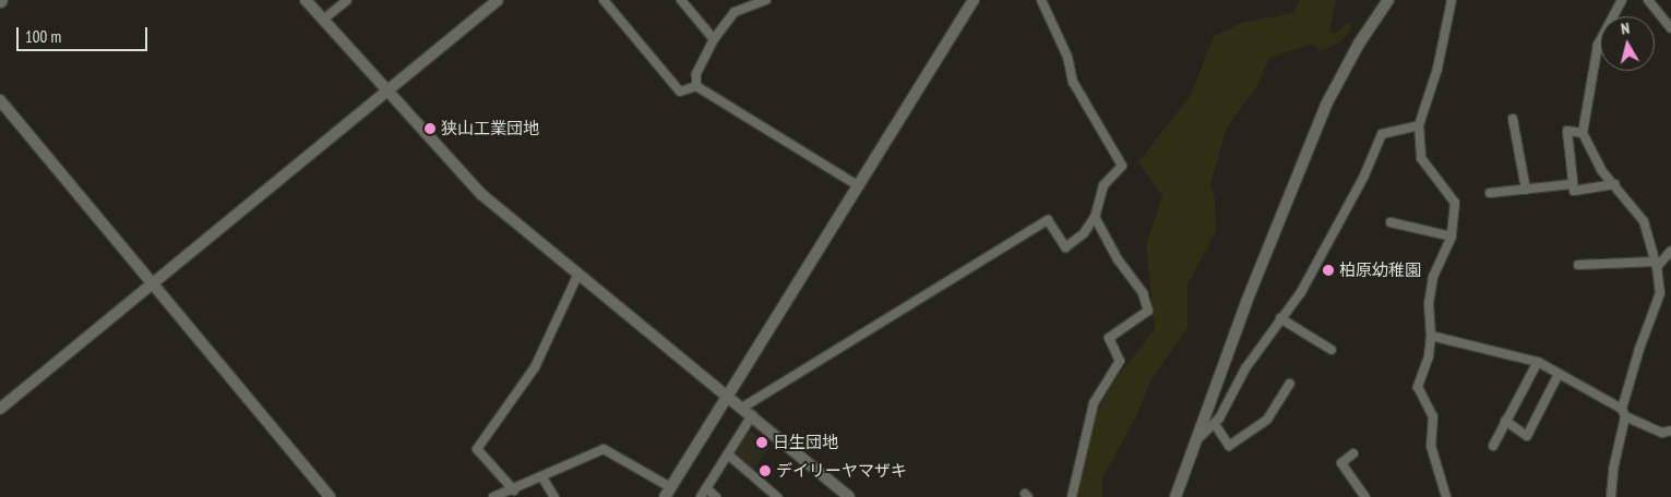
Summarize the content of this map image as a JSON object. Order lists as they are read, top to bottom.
{
  "places": [
    "狭山工業団地",
    "柏原幼稚園",
    "日生団地",
    "デイリーヤマザキ"
  ],
  "scale_bar": "100 m",
  "north": "top"
}
